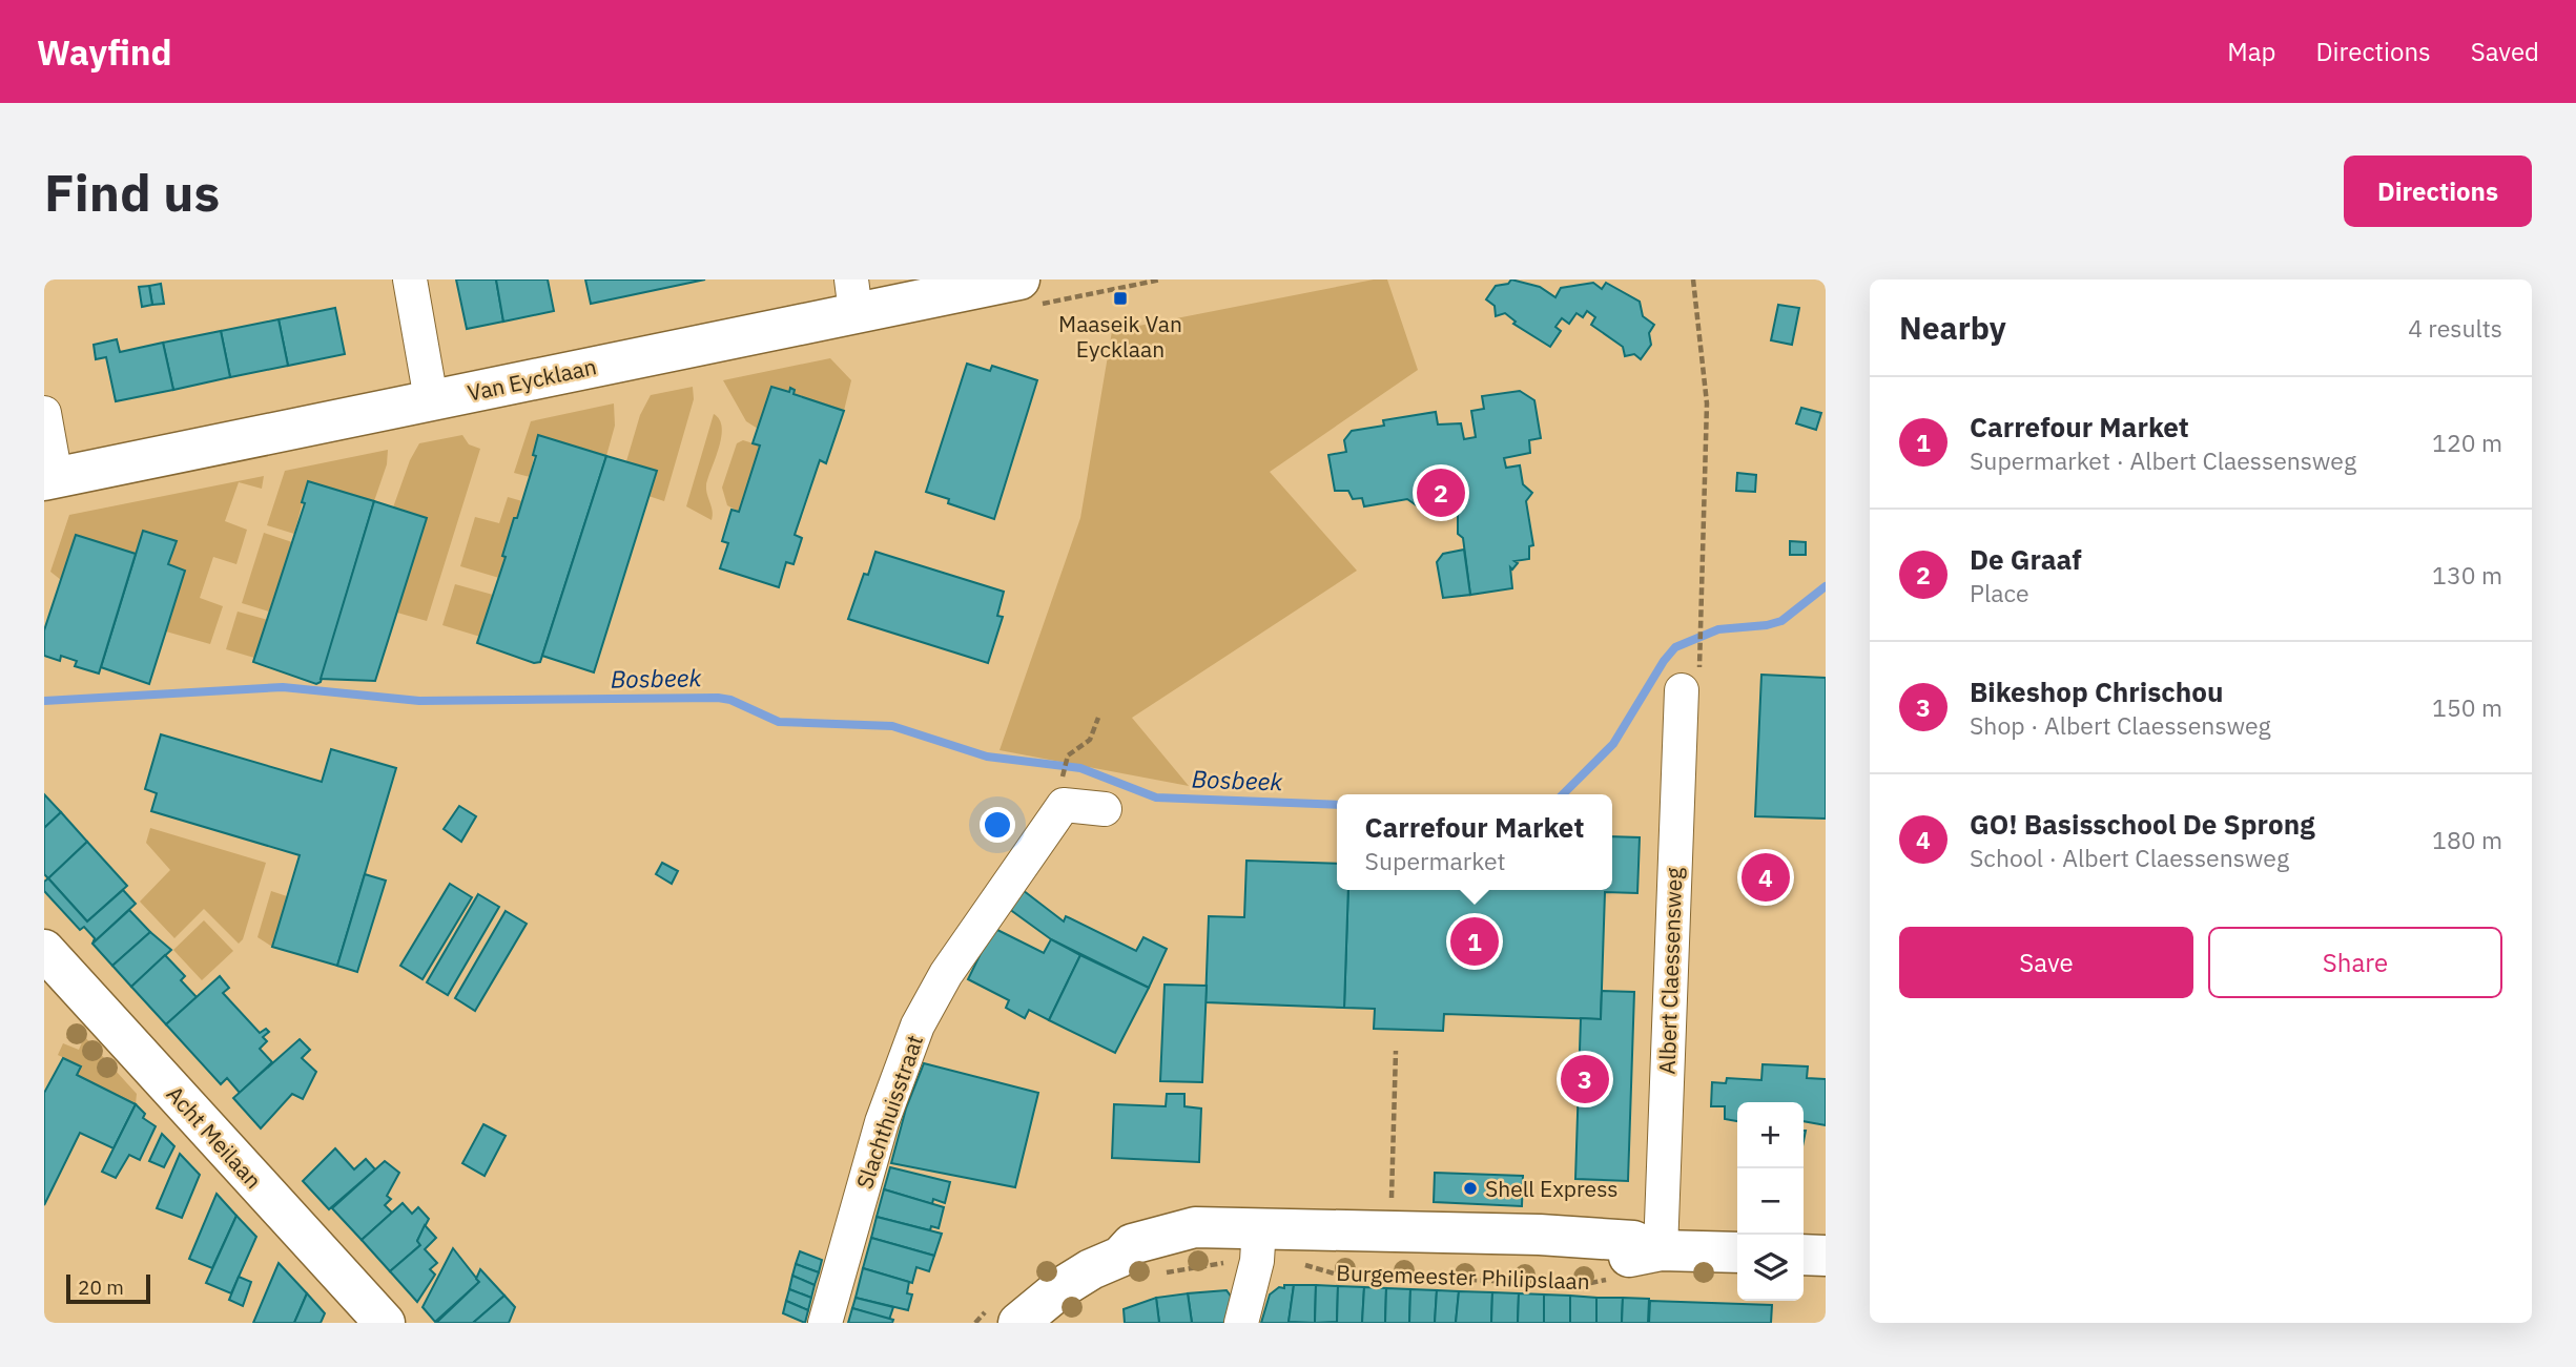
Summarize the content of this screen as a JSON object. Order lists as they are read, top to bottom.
{
  "streets": {
    "street": [
      "Van Eycklaan",
      "Albert Claessensweg",
      "Slachthuisstraat",
      "Acht Meilaan",
      "Burgemeester Philipslaan"
    ]
  },
  "crossings": [
    ["Albert Claessensweg", "Burgemeester Philipslaan"]
  ],
  "water": ["Bosbeek"],
  "places": {
    "transit": ["Maaseik Van Eycklaan"],
    "other": ["Shell Express"]
  },
  "scale_bar": "20 m",
  "page": {
    "header": "Wayfind",
    "nav": ["Map", "Directions", "Saved"],
    "buttons": [
      "Directions",
      ["Save", "Share"]
    ],
    "title": "Find us",
    "heading": ["Nearby", "4 results"],
    "list": [
      {
        "mark": "1",
        "name": "Carrefour Market",
        "note": "Supermarket · Albert Claessensweg",
        "value": "120 m"
      },
      {
        "mark": "2",
        "name": "De Graaf",
        "note": "Place",
        "value": "130 m"
      },
      {
        "mark": "3",
        "name": "Bikeshop Chrischou",
        "note": "Shop · Albert Claessensweg",
        "value": "150 m"
      },
      {
        "mark": "4",
        "name": "GO! Basisschool De Sprong",
        "note": "School · Albert Claessensweg",
        "value": "180 m"
      }
    ],
    "pins": [
      "2",
      "4",
      "1",
      "3"
    ],
    "popup": ["Carrefour Market", "Supermarket"],
    "map_buttons": ["+", "−"],
    "scale": "20 m"
  }
}
